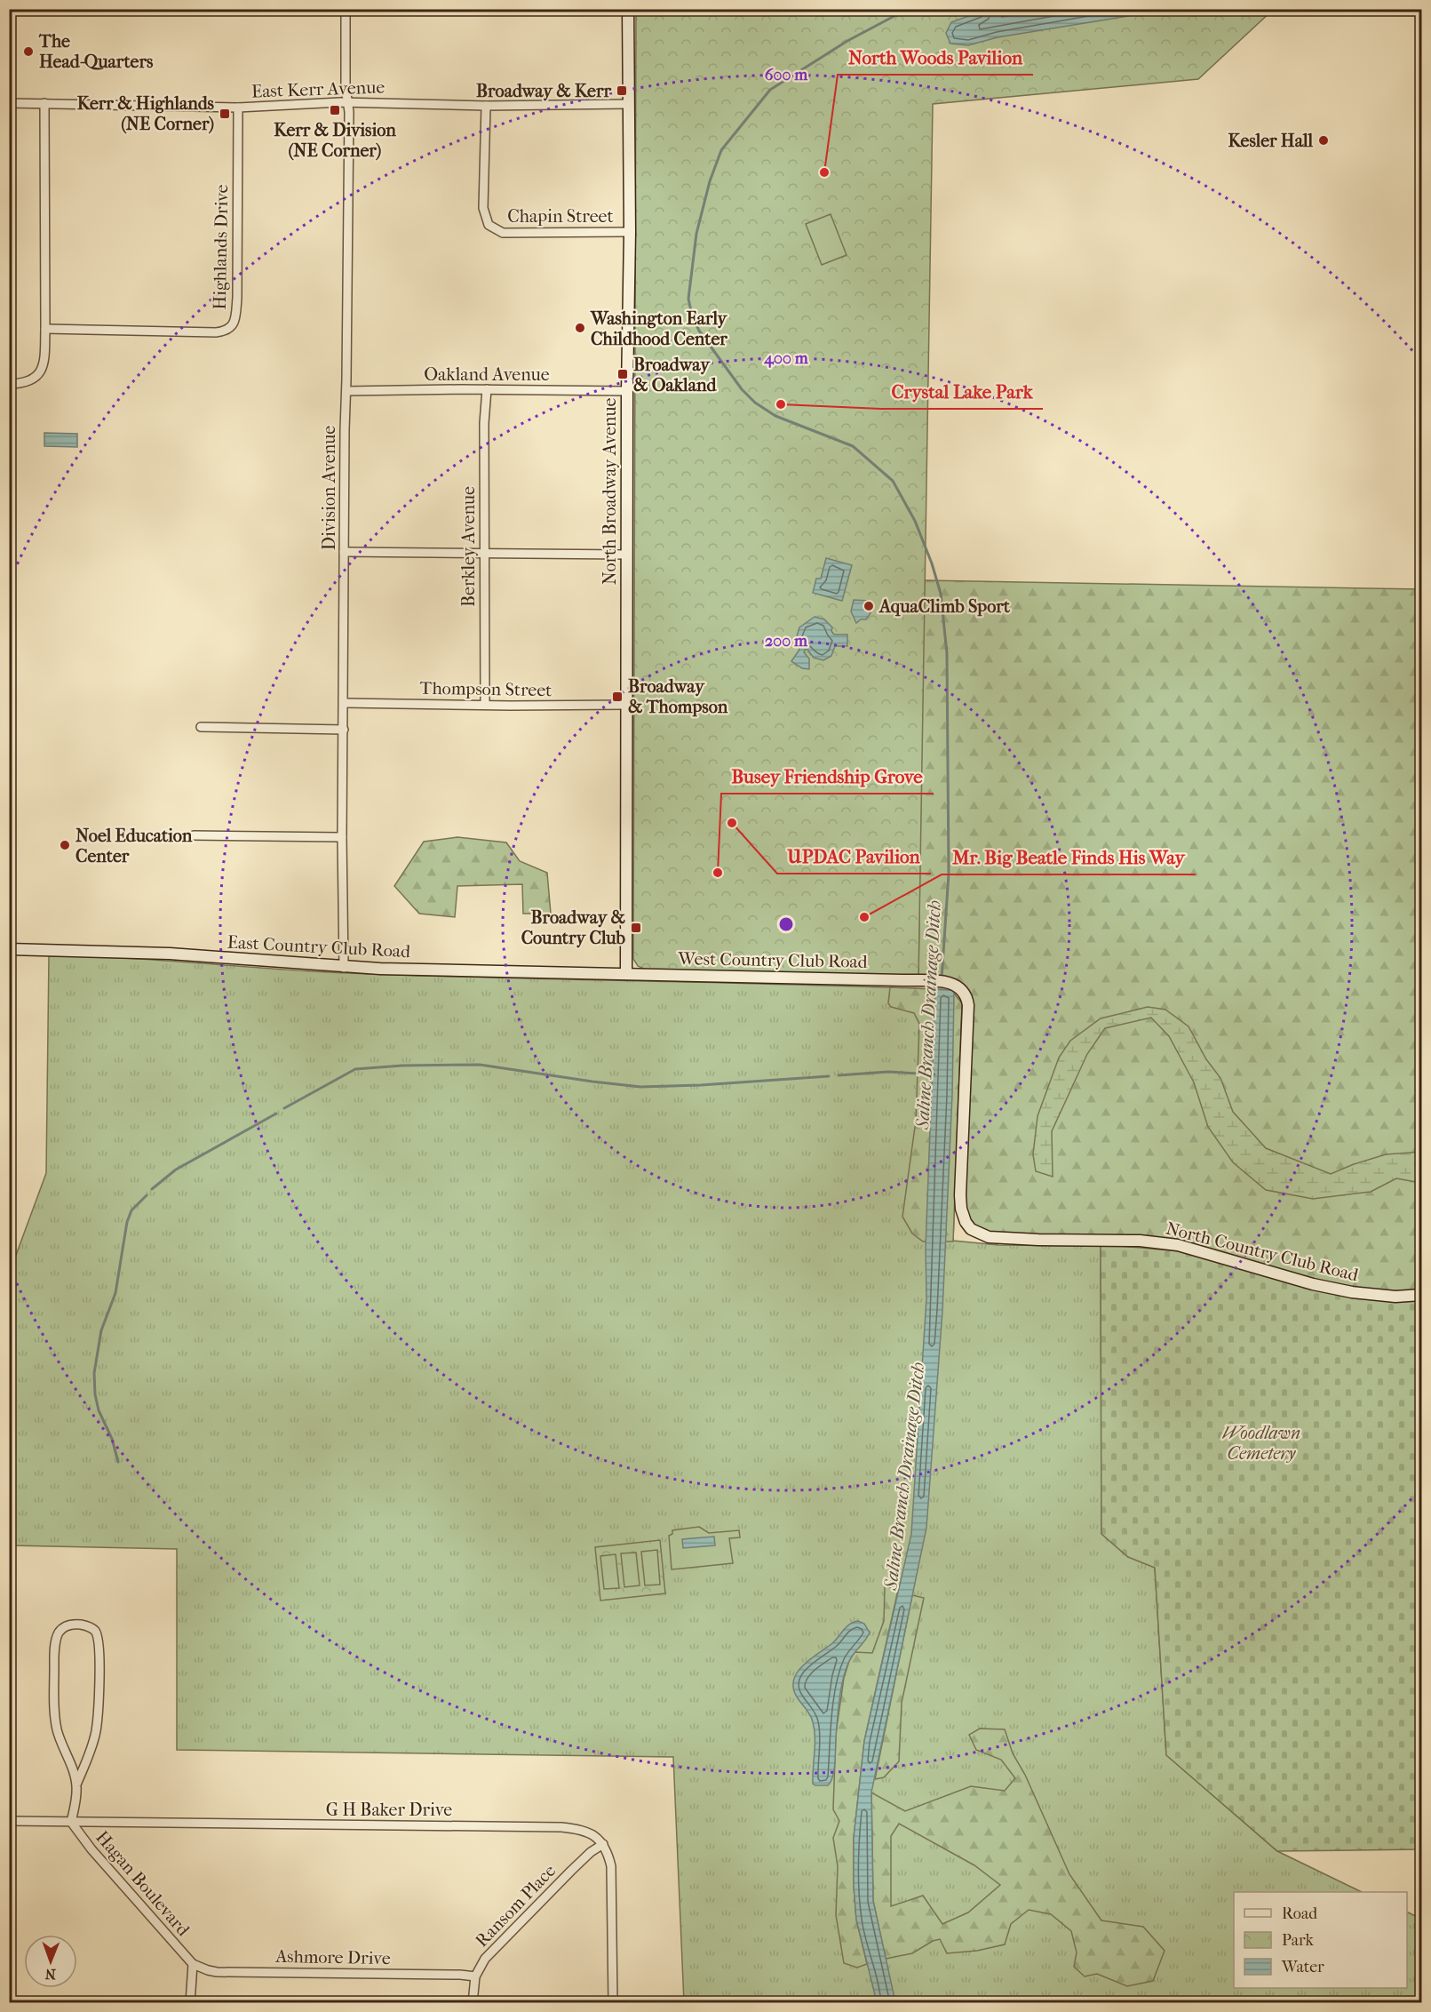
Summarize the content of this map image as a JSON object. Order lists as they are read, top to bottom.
{
  "streets": {
    "street": [
      "East Kerr Avenue",
      "Chapin Street",
      "Highlands Drive",
      "Oakland Avenue",
      "Division Avenue",
      "North Broadway Avenue",
      "Berkley Avenue",
      "Thompson Street",
      "East Country Club Road",
      "West Country Club Road",
      "North Country Club Road",
      "G H Baker Drive",
      "Hagan Boulevard",
      "Ransom Place",
      "Ashmore Drive"
    ]
  },
  "crossings": [
    ["East Kerr Avenue", "Chapin Street"],
    ["East Kerr Avenue", "Highlands Drive"],
    ["East Kerr Avenue", "Division Avenue"],
    ["East Kerr Avenue", "North Broadway Avenue"],
    ["Chapin Street", "North Broadway Avenue"],
    ["Oakland Avenue", "Division Avenue"],
    ["Oakland Avenue", "North Broadway Avenue"],
    ["Oakland Avenue", "Berkley Avenue"],
    ["Division Avenue", "Thompson Street"],
    ["Division Avenue", "East Country Club Road"],
    ["North Broadway Avenue", "Thompson Street"],
    ["North Broadway Avenue", "East Country Club Road"],
    ["North Broadway Avenue", "West Country Club Road"],
    ["Berkley Avenue", "Thompson Street"],
    ["East Country Club Road", "West Country Club Road"],
    ["West Country Club Road", "North Country Club Road"],
    ["G H Baker Drive", "Hagan Boulevard"],
    ["G H Baker Drive", "Ransom Place"],
    ["Hagan Boulevard", "Ashmore Drive"],
    ["Ransom Place", "Ashmore Drive"]
  ],
  "water": ["Saline Branch Drainage Ditch"],
  "parks": ["Woodlawn Cemetery"],
  "places": {
    "other": [
      "The Head-Quarters",
      "Kesler Hall",
      "North Woods Pavilion",
      "Washington Early Childhood Center",
      "Crystal Lake Park",
      "AquaClimb Sport",
      "UPDAC Pavilion",
      "Noel Education Center",
      "Busey Friendship Grove",
      "Mr. Big Beatle Finds His Way"
    ],
    "transit": [
      "Broadway & Kerr",
      "Kerr & Division (NE Corner)",
      "Kerr & Highlands (NE Corner)",
      "Broadway & Oakland",
      "Broadway & Thompson",
      "Broadway & Country Club"
    ]
  },
  "legend": ["Road", "Park", "Water"],
  "north": "bottom",
  "rings": ["600 m", "400 m", "200 m"]
}
